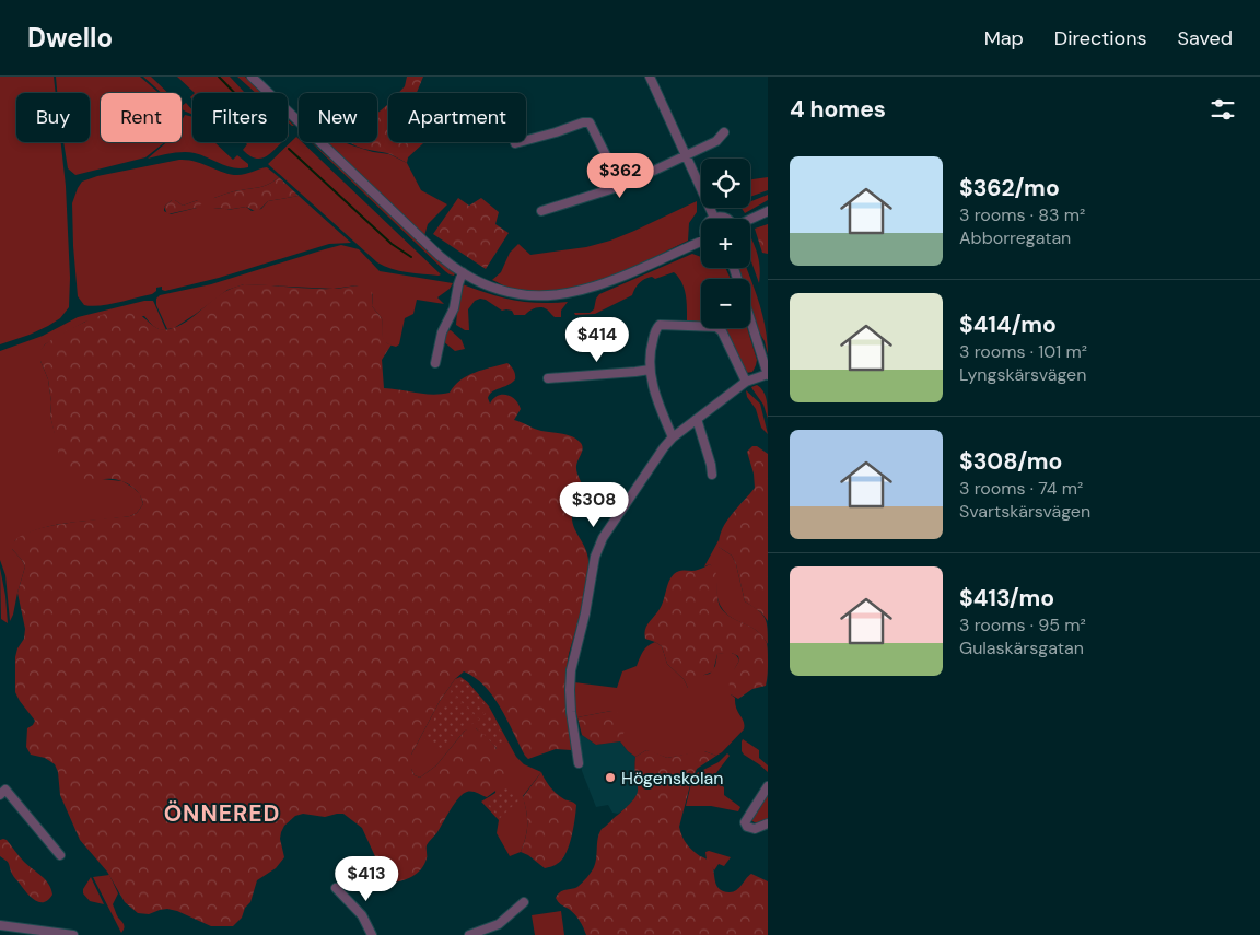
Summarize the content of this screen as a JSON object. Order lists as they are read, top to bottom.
{
  "districts": ["ÖNNERED"],
  "places": ["Högenskolan"],
  "page": {
    "header": "Dwello",
    "nav": ["Map", "Directions", "Saved"],
    "heading": "4 homes",
    "chip": [
      "Buy",
      "Rent",
      "Filters",
      "New",
      "Apartment"
    ],
    "list": [
      {
        "name": "$362/mo",
        "note": "3 rooms · 83 m² · Abborregatan"
      },
      {
        "name": "$414/mo",
        "note": "3 rooms · 101 m² · Lyngskärsvägen"
      },
      {
        "name": "$308/mo",
        "note": "3 rooms · 74 m² · Svartskärsvägen"
      },
      {
        "name": "$413/mo",
        "note": "3 rooms · 95 m² · Gulaskärsgatan"
      }
    ],
    "price": [
      "$362",
      "$414",
      "$308",
      "$413"
    ],
    "map_buttons": ["+", "−"]
  }
}
